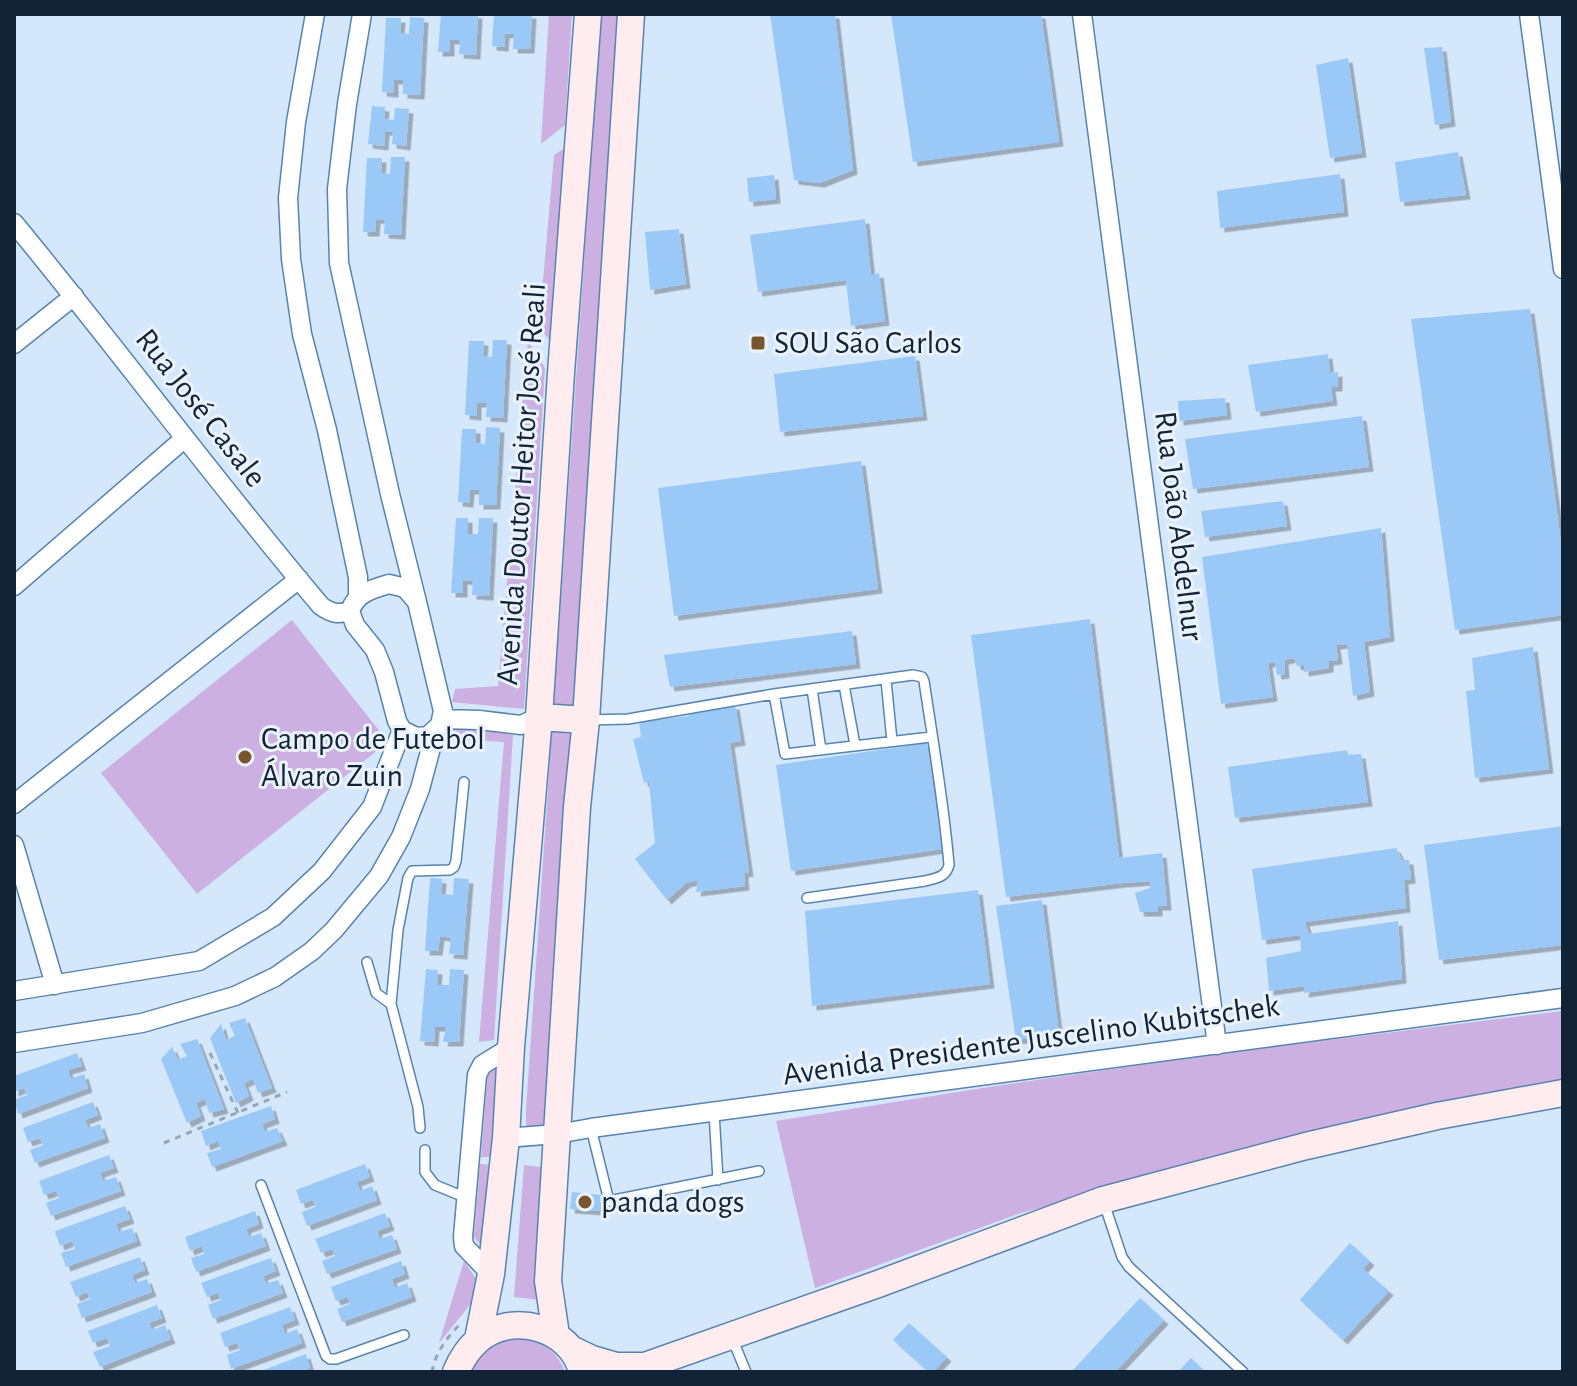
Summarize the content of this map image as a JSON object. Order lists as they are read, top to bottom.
{
  "streets": {
    "main road": ["Avenida Doutor Heitor José Reali"],
    "street": ["Rua José Casale", "Rua João Abdelnur", "Avenida Presidente Juscelino Kubitschek"]
  },
  "crossings": [
    ["Avenida Doutor Heitor José Reali", "Avenida Presidente Juscelino Kubitschek"],
    ["Rua João Abdelnur", "Avenida Presidente Juscelino Kubitschek"]
  ],
  "places": {
    "transit": ["SOU São Carlos"],
    "other": ["Campo de Futebol Álvaro Zuin", "panda dogs"]
  }
}
